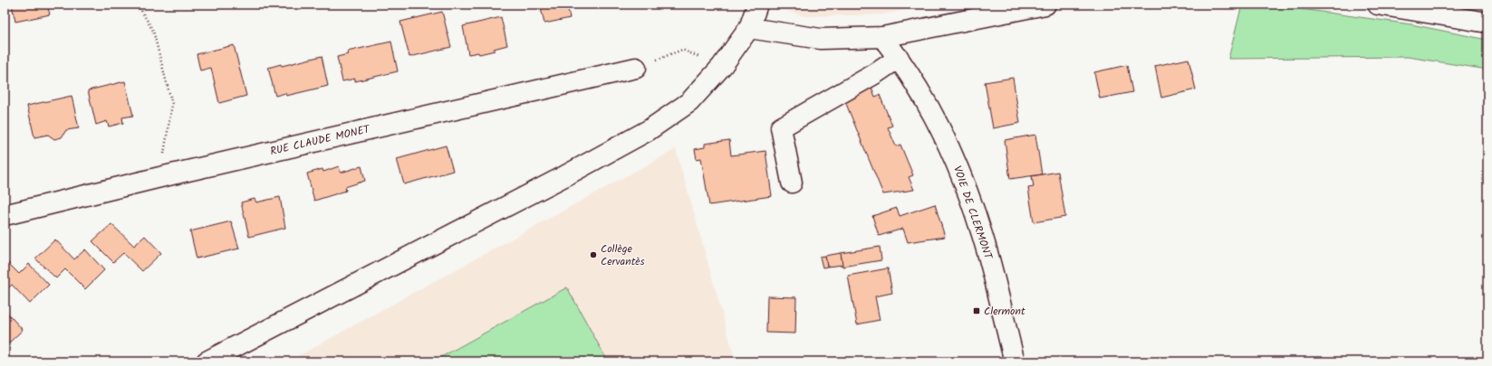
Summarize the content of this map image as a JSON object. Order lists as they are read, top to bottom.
{
  "streets": {
    "street": ["RUE CLAUDE MONET", "VOIE DE CLERMONT"]
  },
  "places": {
    "other": ["Collège Cervantès"],
    "transit": ["Clermont"]
  }
}
